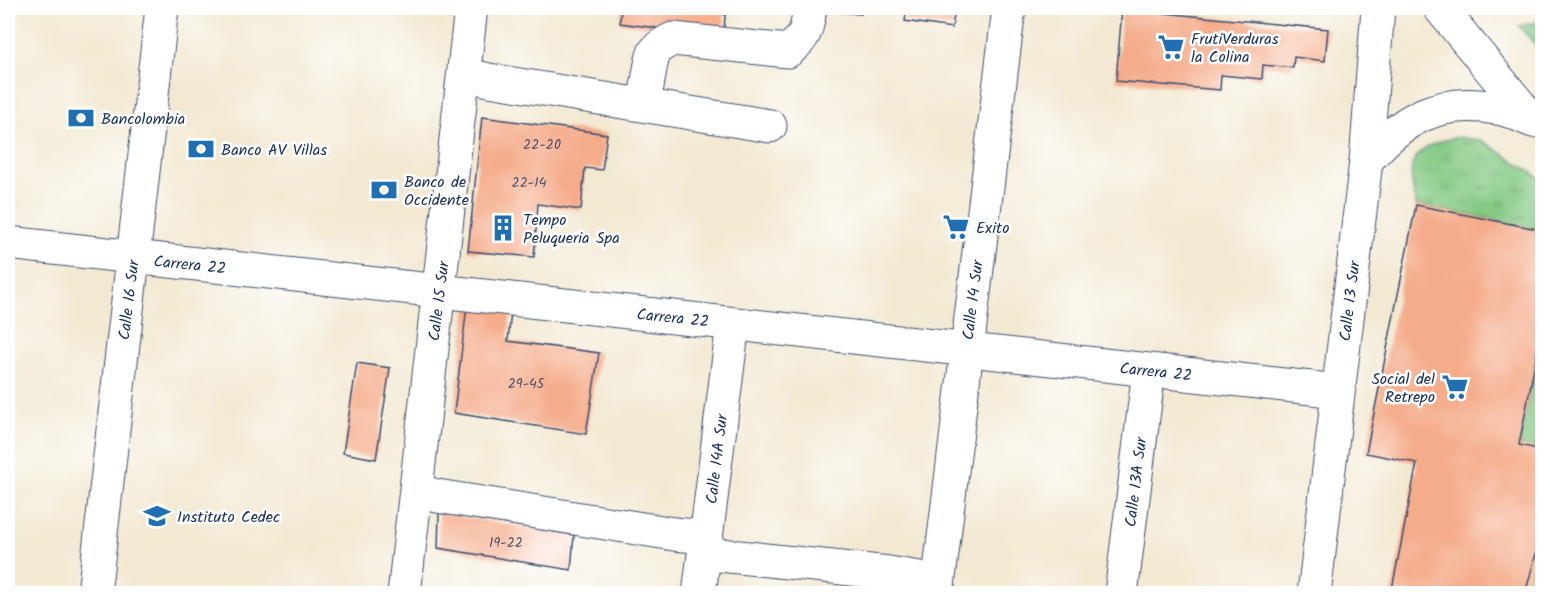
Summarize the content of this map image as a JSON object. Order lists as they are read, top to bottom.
{
  "streets": {
    "street": [
      "Carrera 22",
      "Calle 16 Sur",
      "Calle 14 Sur",
      "Calle 15 Sur",
      "Calle 13 Sur",
      "Calle 14A Sur",
      "Calle 13A Sur"
    ]
  },
  "crossings": [
    ["Carrera 22", "Calle 16 Sur"],
    ["Carrera 22", "Calle 14 Sur"],
    ["Carrera 22", "Calle 15 Sur"],
    ["Carrera 22", "Calle 13 Sur"],
    ["Carrera 22", "Calle 14A Sur"],
    ["Carrera 22", "Calle 13A Sur"]
  ],
  "places": {
    "supermarket": ["FrutiVerduras la Colina", "Exito", "Social del Retrepo"],
    "bank": ["Bancolombia", "Banco AV Villas", "Banco de Occidente"],
    "building": ["Tempo Peluqueria Spa"],
    "school or university": ["Instituto Cedec"]
  },
  "house_numbers": [
    "22-20",
    "22-14",
    "29-45",
    "19-22"
  ]
}
